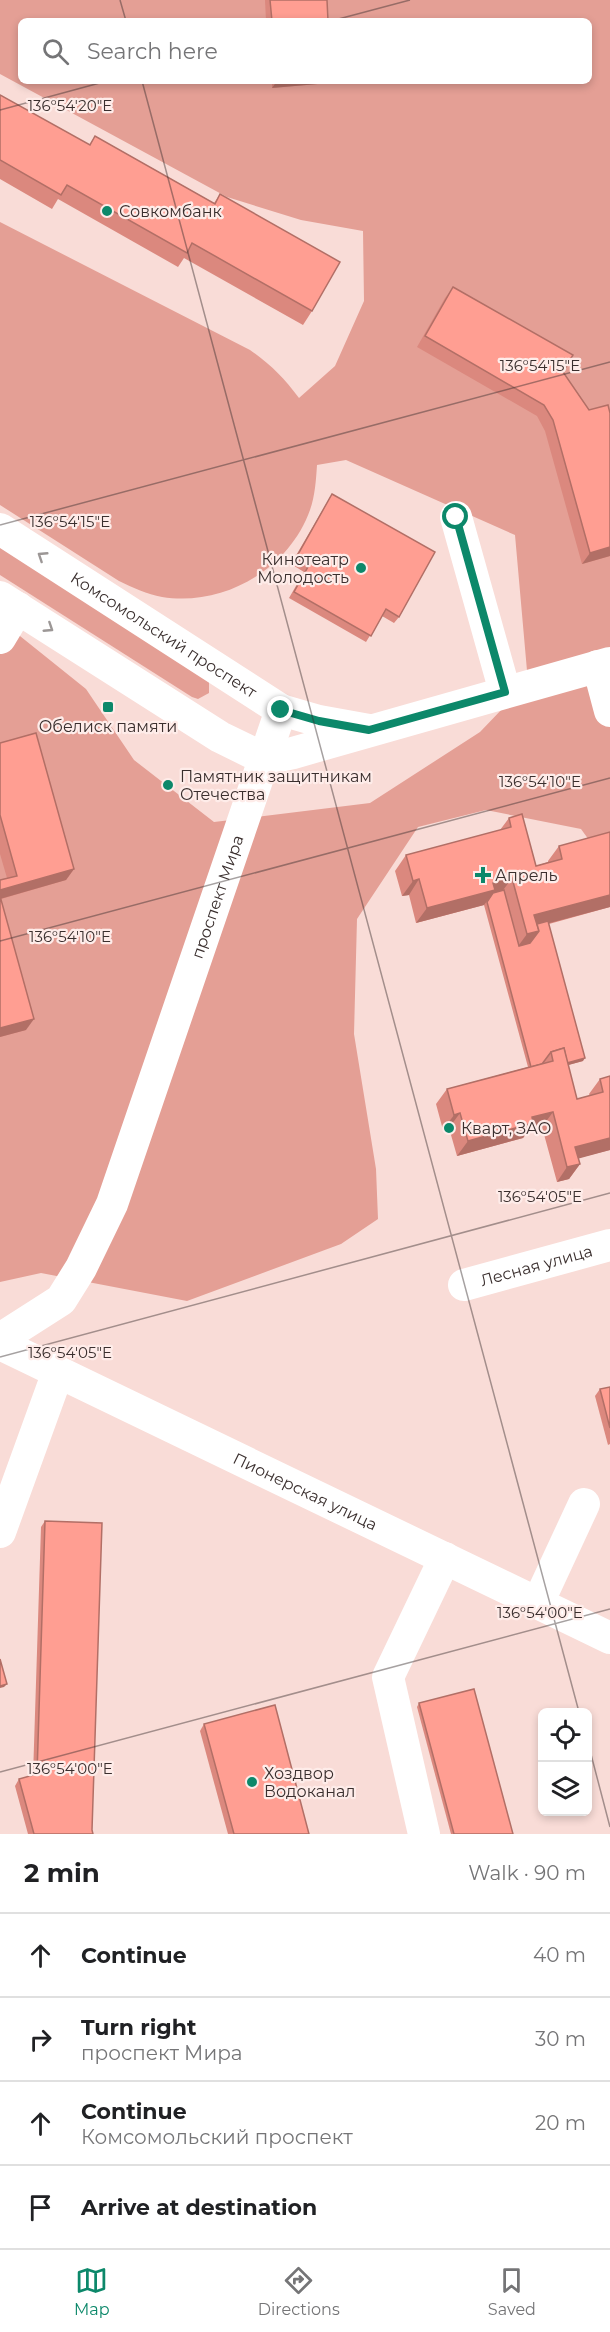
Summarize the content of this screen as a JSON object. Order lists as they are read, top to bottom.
{
  "streets": {
    "street": [
      "Комсомольский проспект",
      "проспект Мира",
      "Лесная улица",
      "Пионерская улица"
    ]
  },
  "crossings": [
    ["Комсомольский проспект", "проспект Мира"],
    ["проспект Мира", "Пионерская улица"]
  ],
  "places": {
    "other": [
      "Совкомбанк",
      "Кинотеатр Молодость",
      "Памятник защитникам Отечества",
      "Кварт, ЗАО",
      "Хоздвор Водоканал"
    ],
    "transit": ["Обелиск памяти"],
    "health": ["Апрель"]
  },
  "page": {
    "search": "Search here",
    "heading": ["2 min", "Walk · 90 m"],
    "list": [
      ["Continue", "40 m"],
      ["Turn right", "проспект Мира", "30 m"],
      ["Continue", "Комсомольский проспект", "20 m"],
      "Arrive at destination"
    ],
    "nav": ["Map", "Directions", "Saved"]
  },
  "coordinates": [
    "136°54'20\"E",
    "136°54'15\"E",
    "136°54'10\"E",
    "136°54'05\"E",
    "136°54'00\"E"
  ]
}
